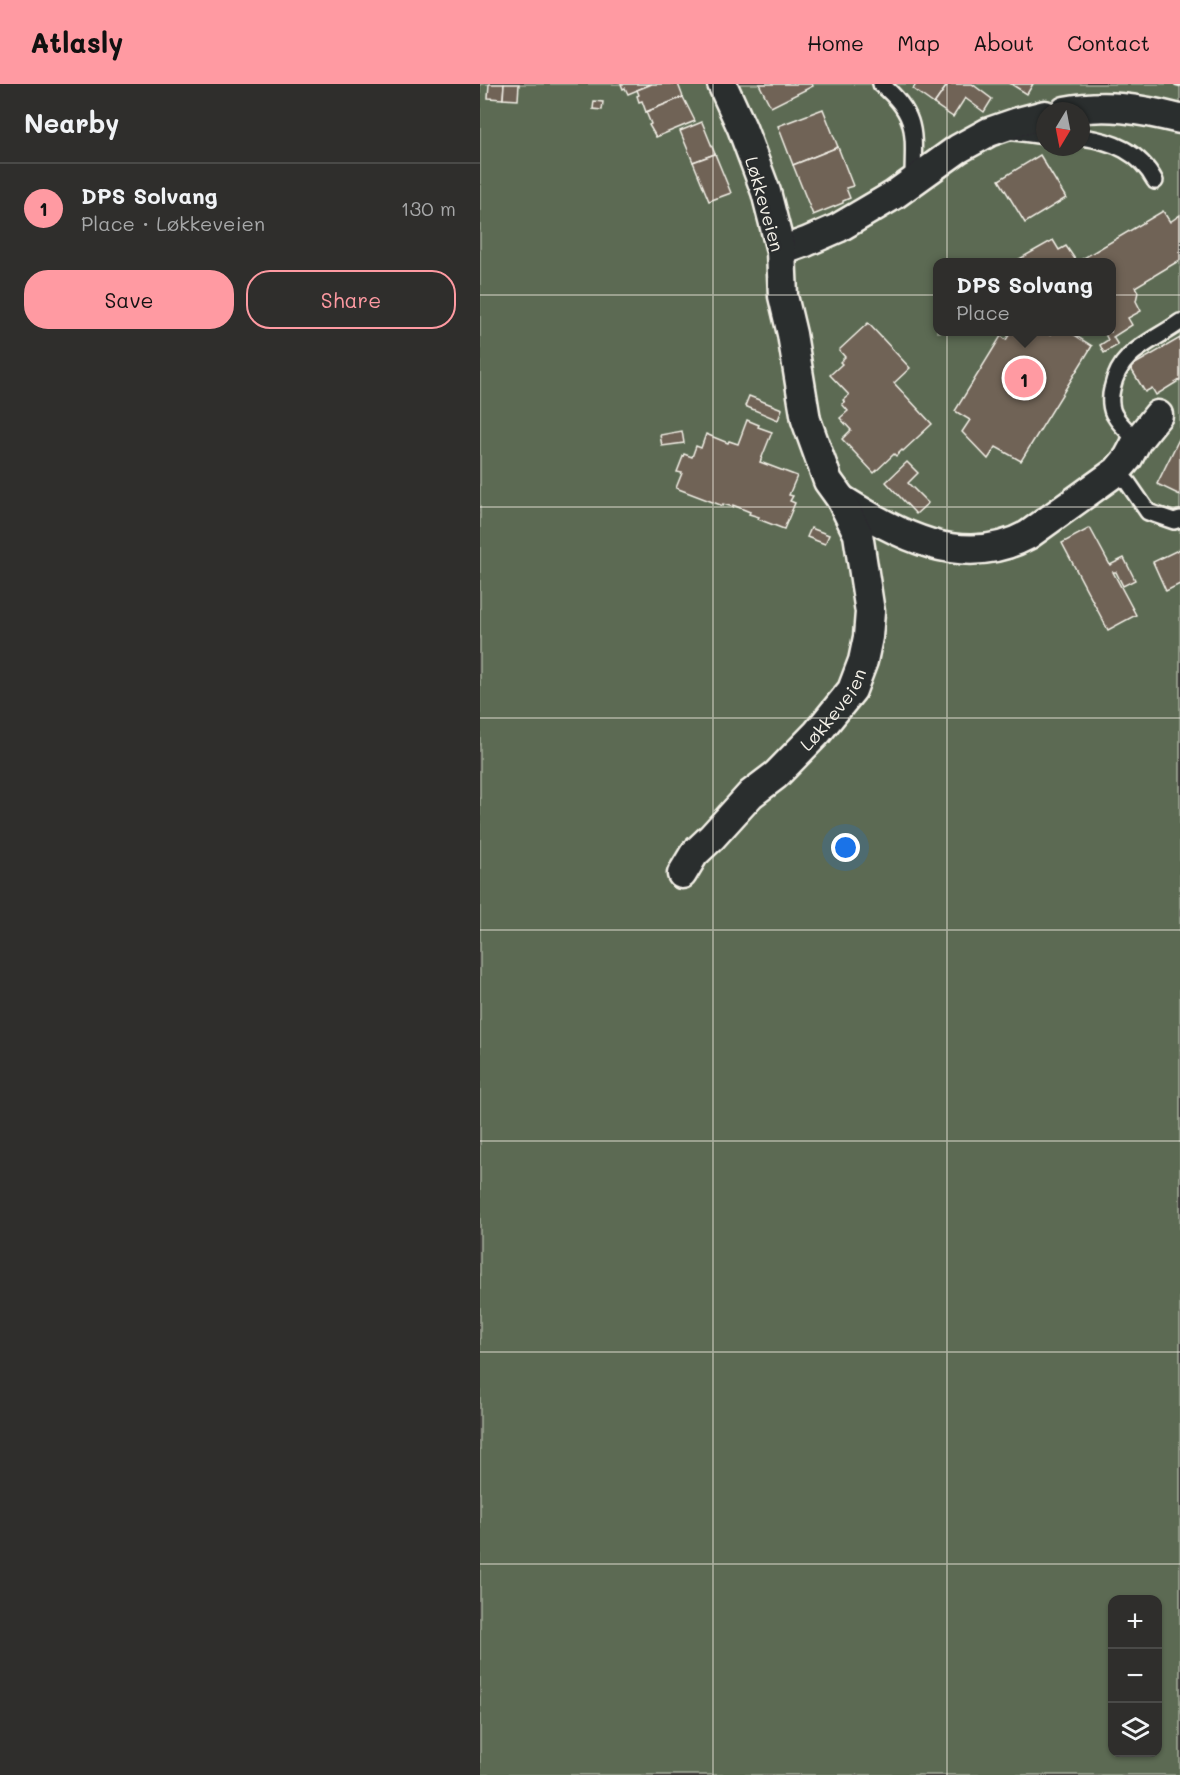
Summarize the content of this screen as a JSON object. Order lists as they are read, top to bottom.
{
  "streets": {
    "street": ["Løkkeveien"]
  },
  "north": "bottom",
  "page": {
    "header": "Atlasly",
    "nav": [
      "Home",
      "Map",
      "About",
      "Contact"
    ],
    "heading": "Nearby",
    "list": [
      {
        "mark": "1",
        "name": "DPS Solvang",
        "note": "Place · Løkkeveien",
        "value": "130 m"
      }
    ],
    "buttons": ["Save", "Share"],
    "popup": ["DPS Solvang", "Place"],
    "pins": "1",
    "map_buttons": ["+", "−"]
  }
}
